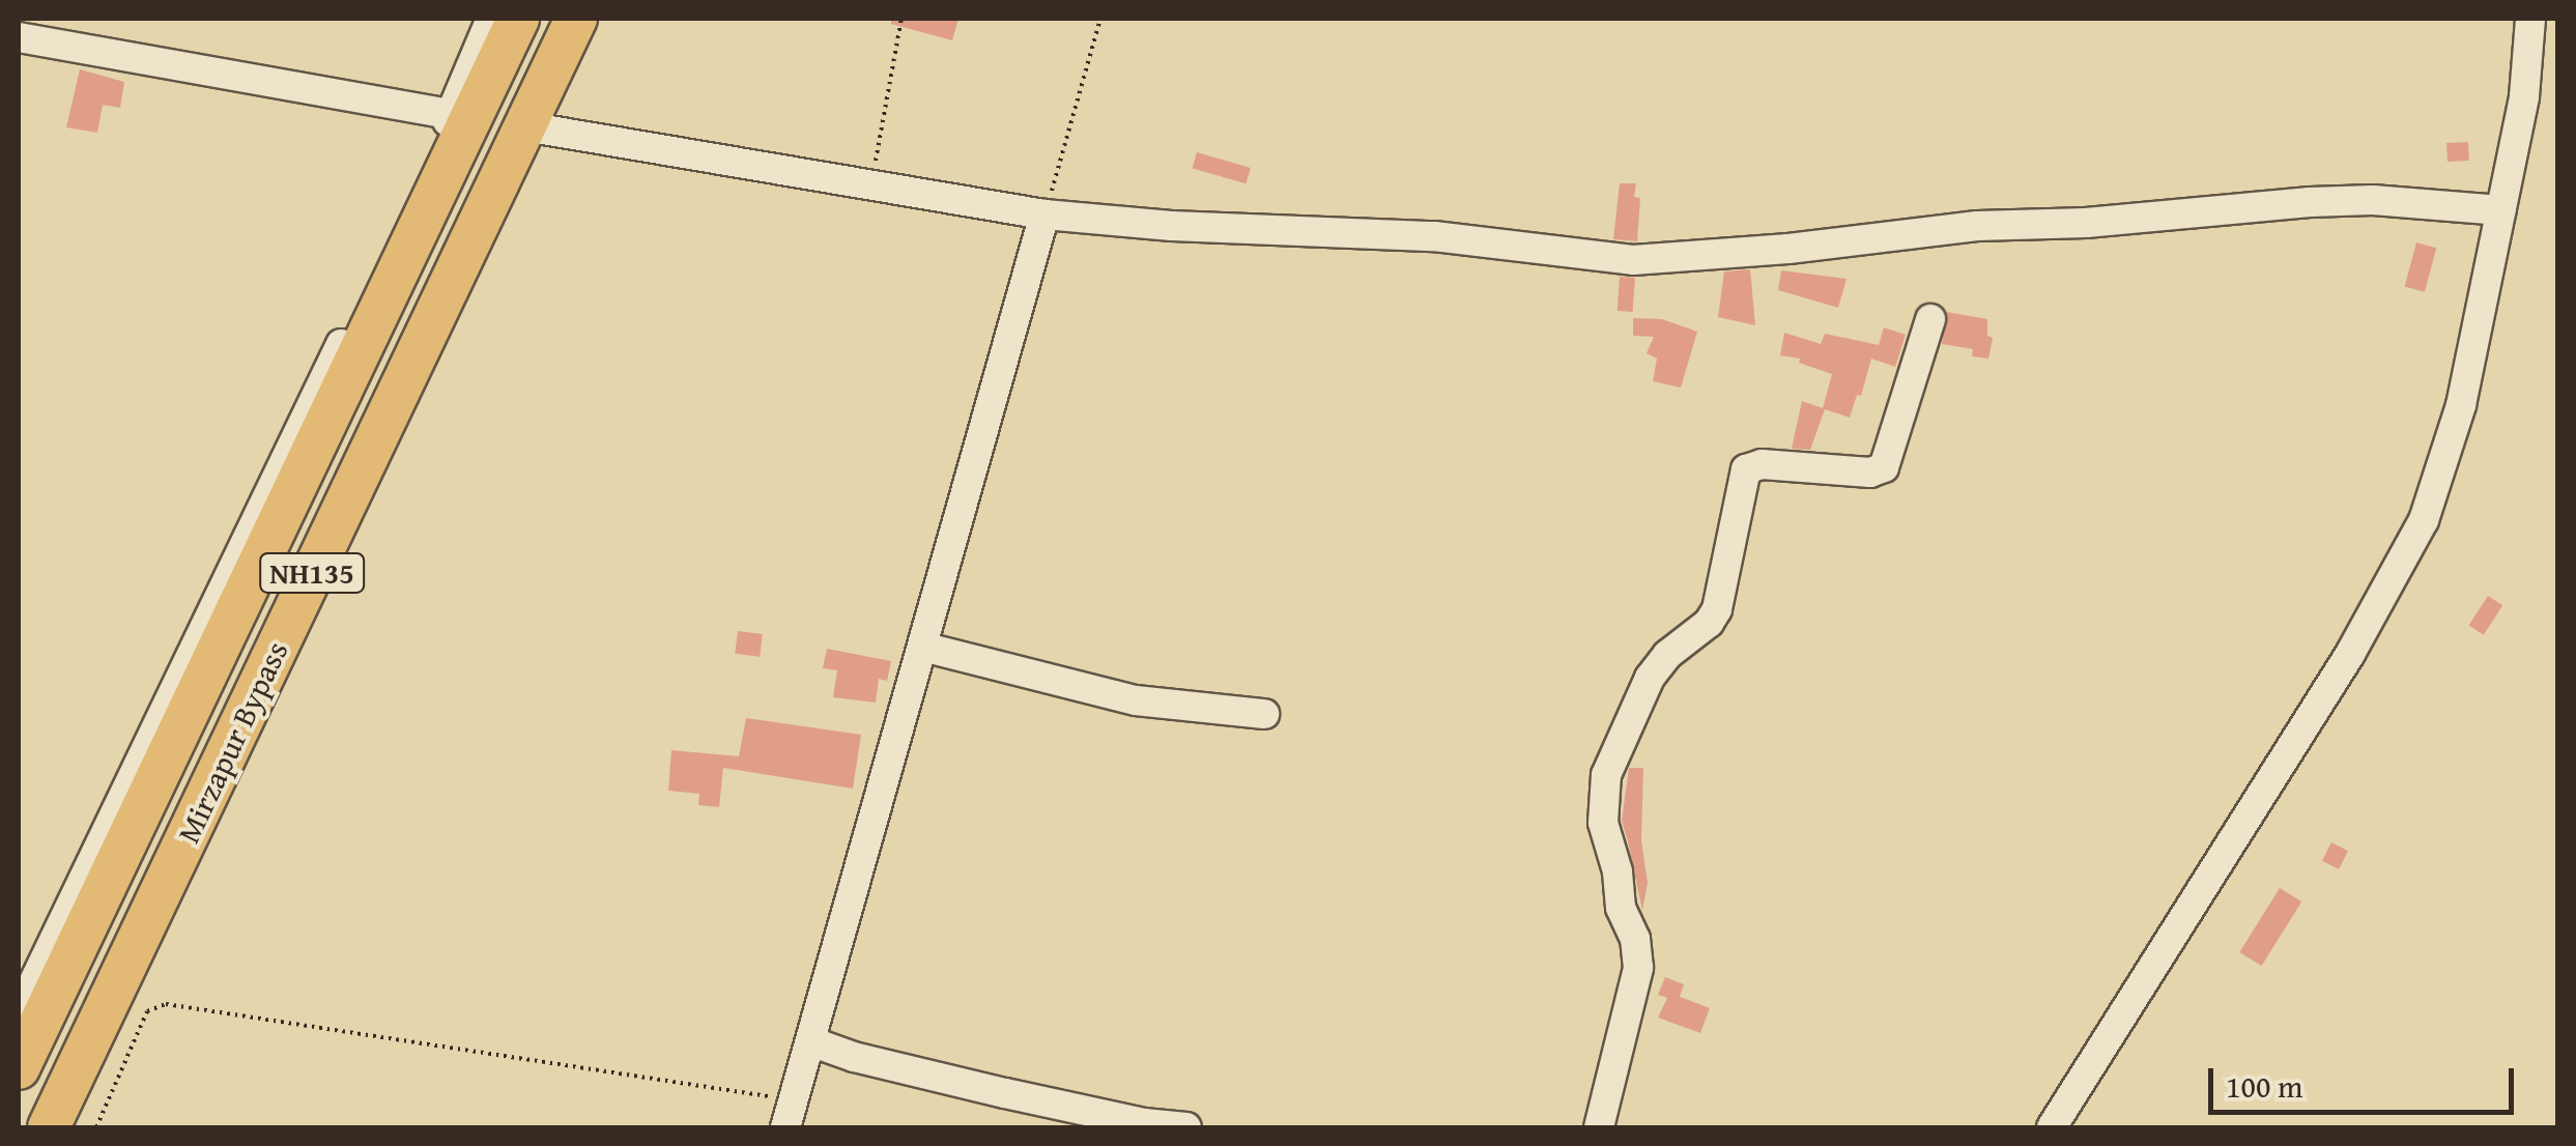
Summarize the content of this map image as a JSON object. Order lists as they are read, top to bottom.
{
  "streets": {
    "highway": ["NH135", "Mirzapur Bypass"]
  },
  "scale_bar": "100 m"
}
